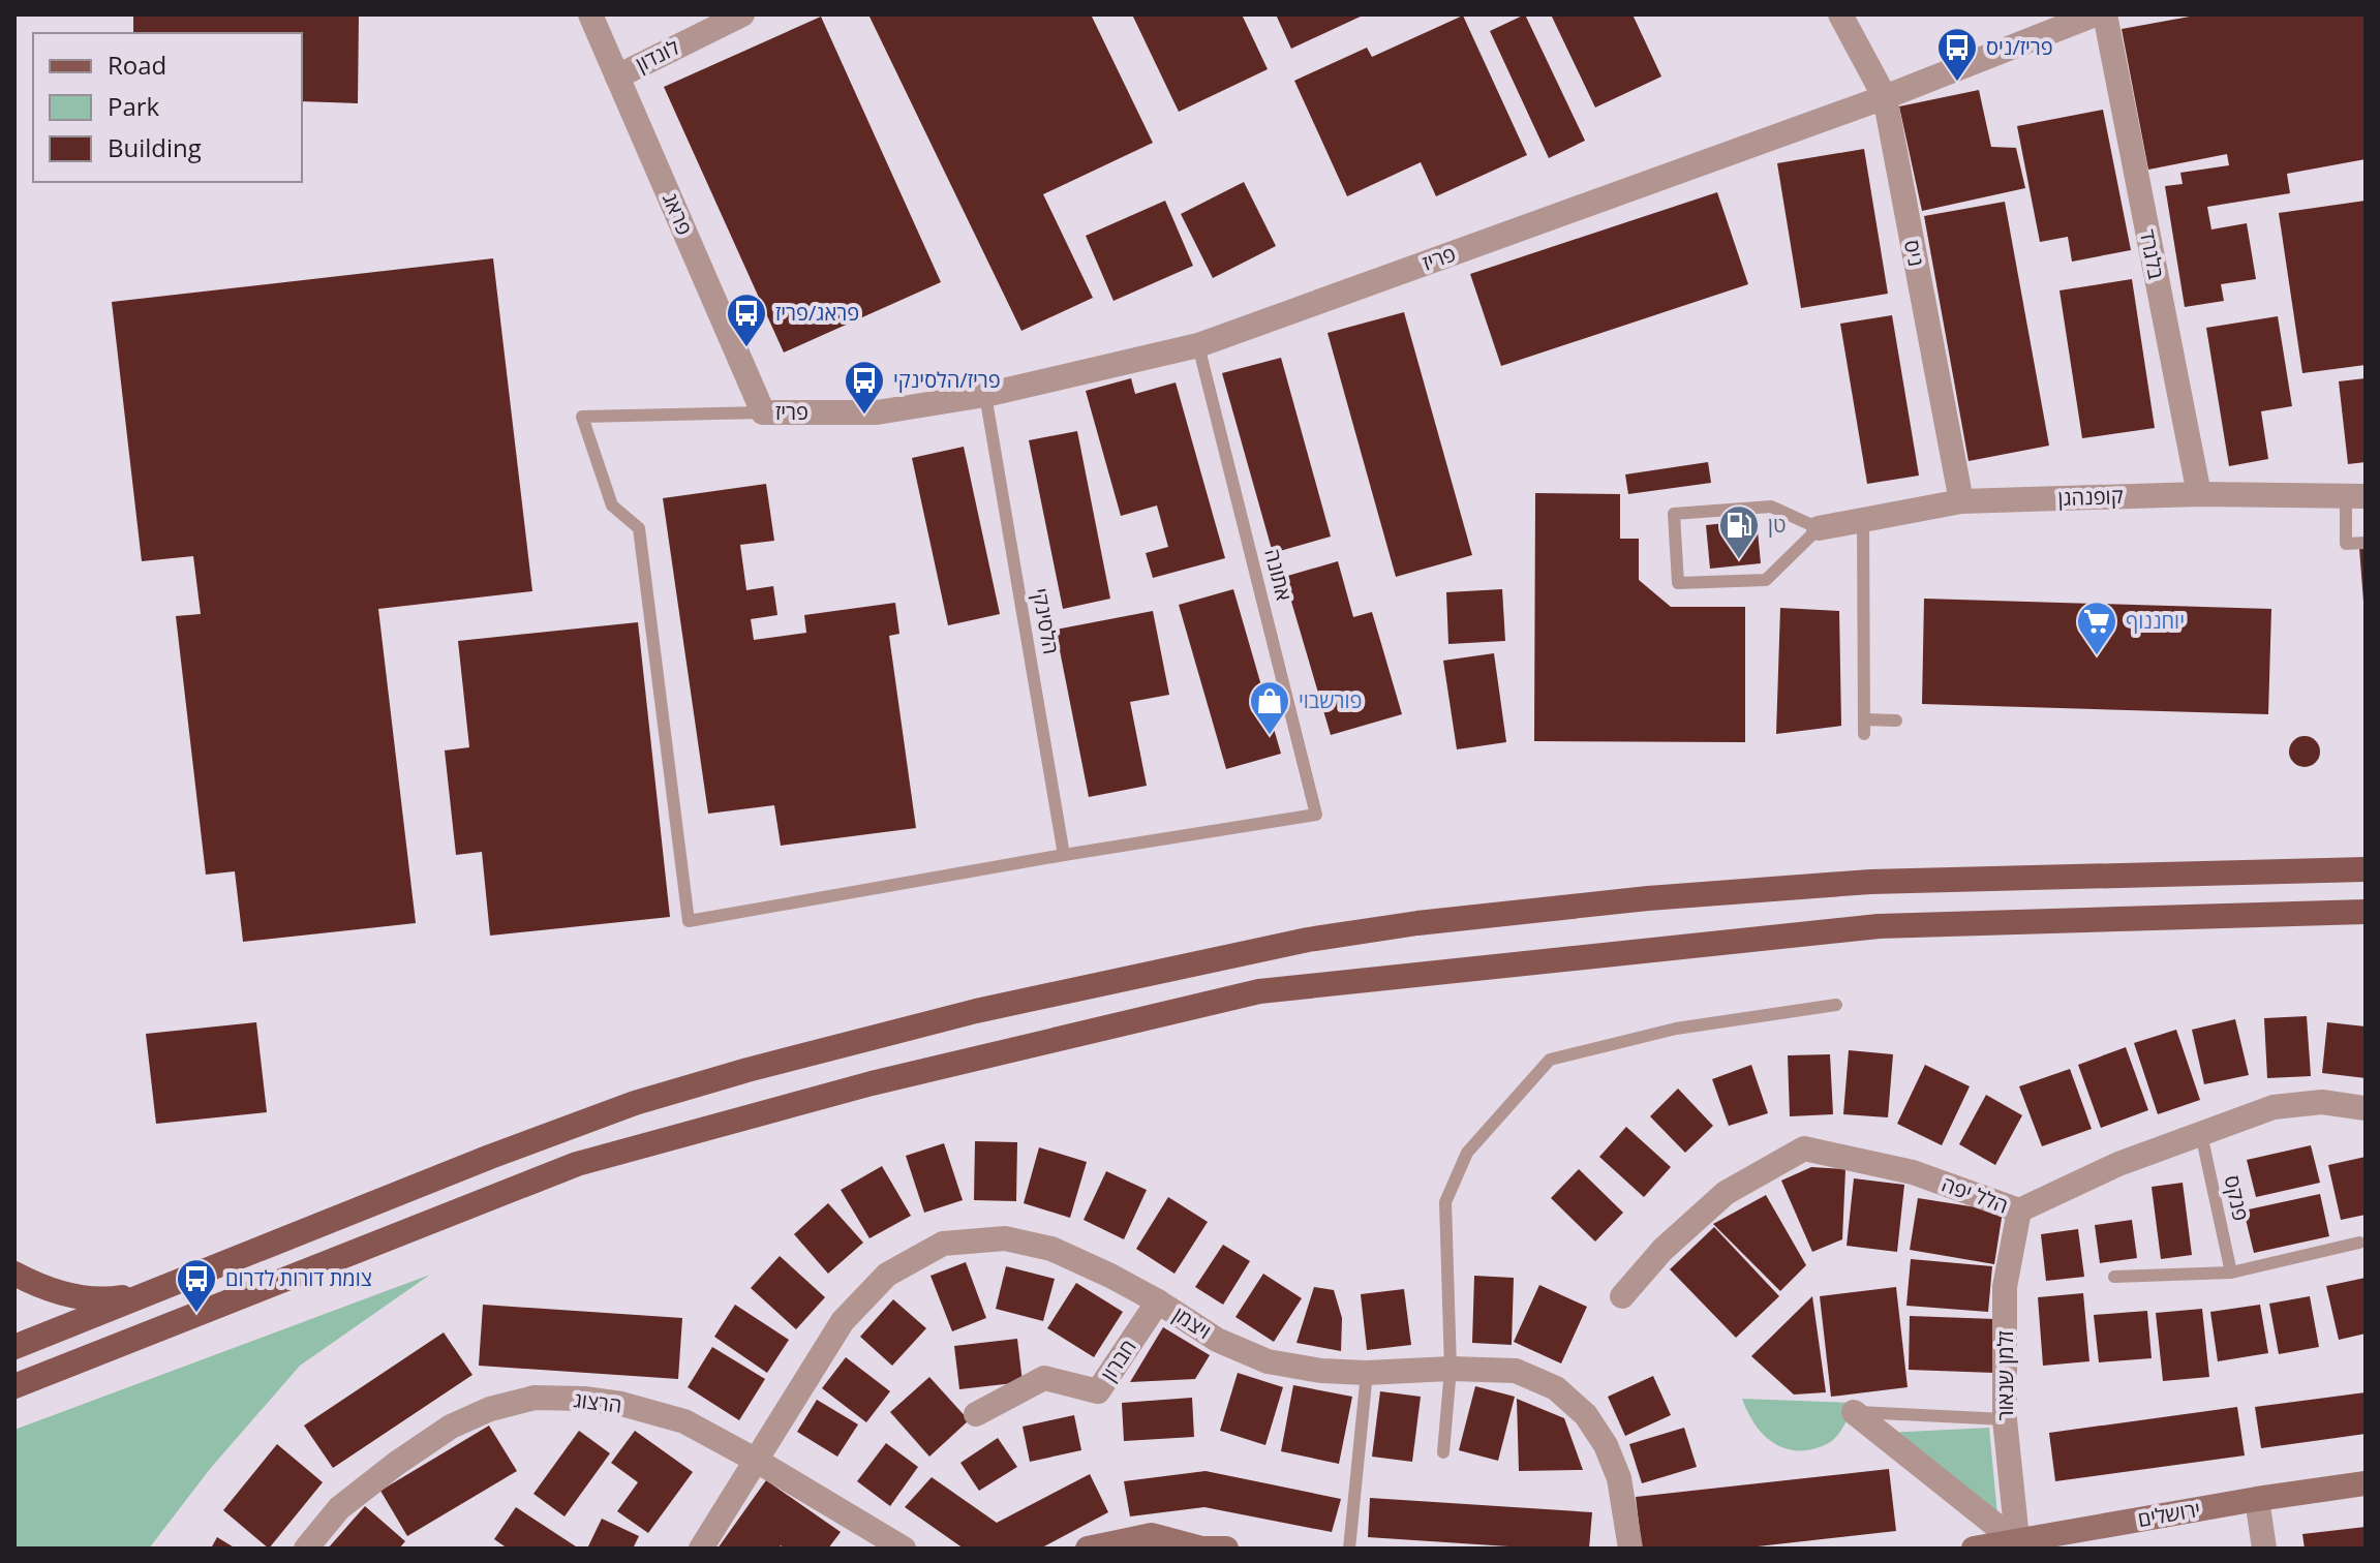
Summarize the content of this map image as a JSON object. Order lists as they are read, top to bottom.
{
  "streets": {
    "street": [
      "לונדון",
      "פראג",
      "ניס",
      "בלגרד",
      "פריז",
      "קופנהגן",
      "הלל יפה",
      "ויצמן",
      "חברון",
      "זלמן שנאור",
      "הרצוג",
      "ירושלים"
    ],
    "lane": ["אתונה", "הלסינקי", "פנקס"]
  },
  "crossings": [
    ["לונדון", "פראג"],
    ["פראג", "פריז"],
    ["ניס", "פריז"],
    ["ניס", "קופנהגן"],
    ["בלגרד", "קופנהגן"],
    ["פריז", "אתונה"],
    ["פריז", "הלסינקי"],
    ["אתונה", "הלסינקי"],
    ["הלל יפה", "פנקס"],
    ["הלל יפה", "זלמן שנאור"],
    ["ויצמן", "חברון"],
    ["ויצמן", "הרצוג"],
    ["זלמן שנאור", "ירושלים"]
  ],
  "places": {
    "bus stop": [
      "פריז/ניס",
      "פראג/פריז",
      "פריז/הלסינקי",
      "צומת דורות לדרום"
    ],
    "fuel station": ["טן"],
    "supermarket": ["יוחננוף"],
    "shop": ["פורשבוי"]
  },
  "legend": ["Road", "Park", "Building"]
}
